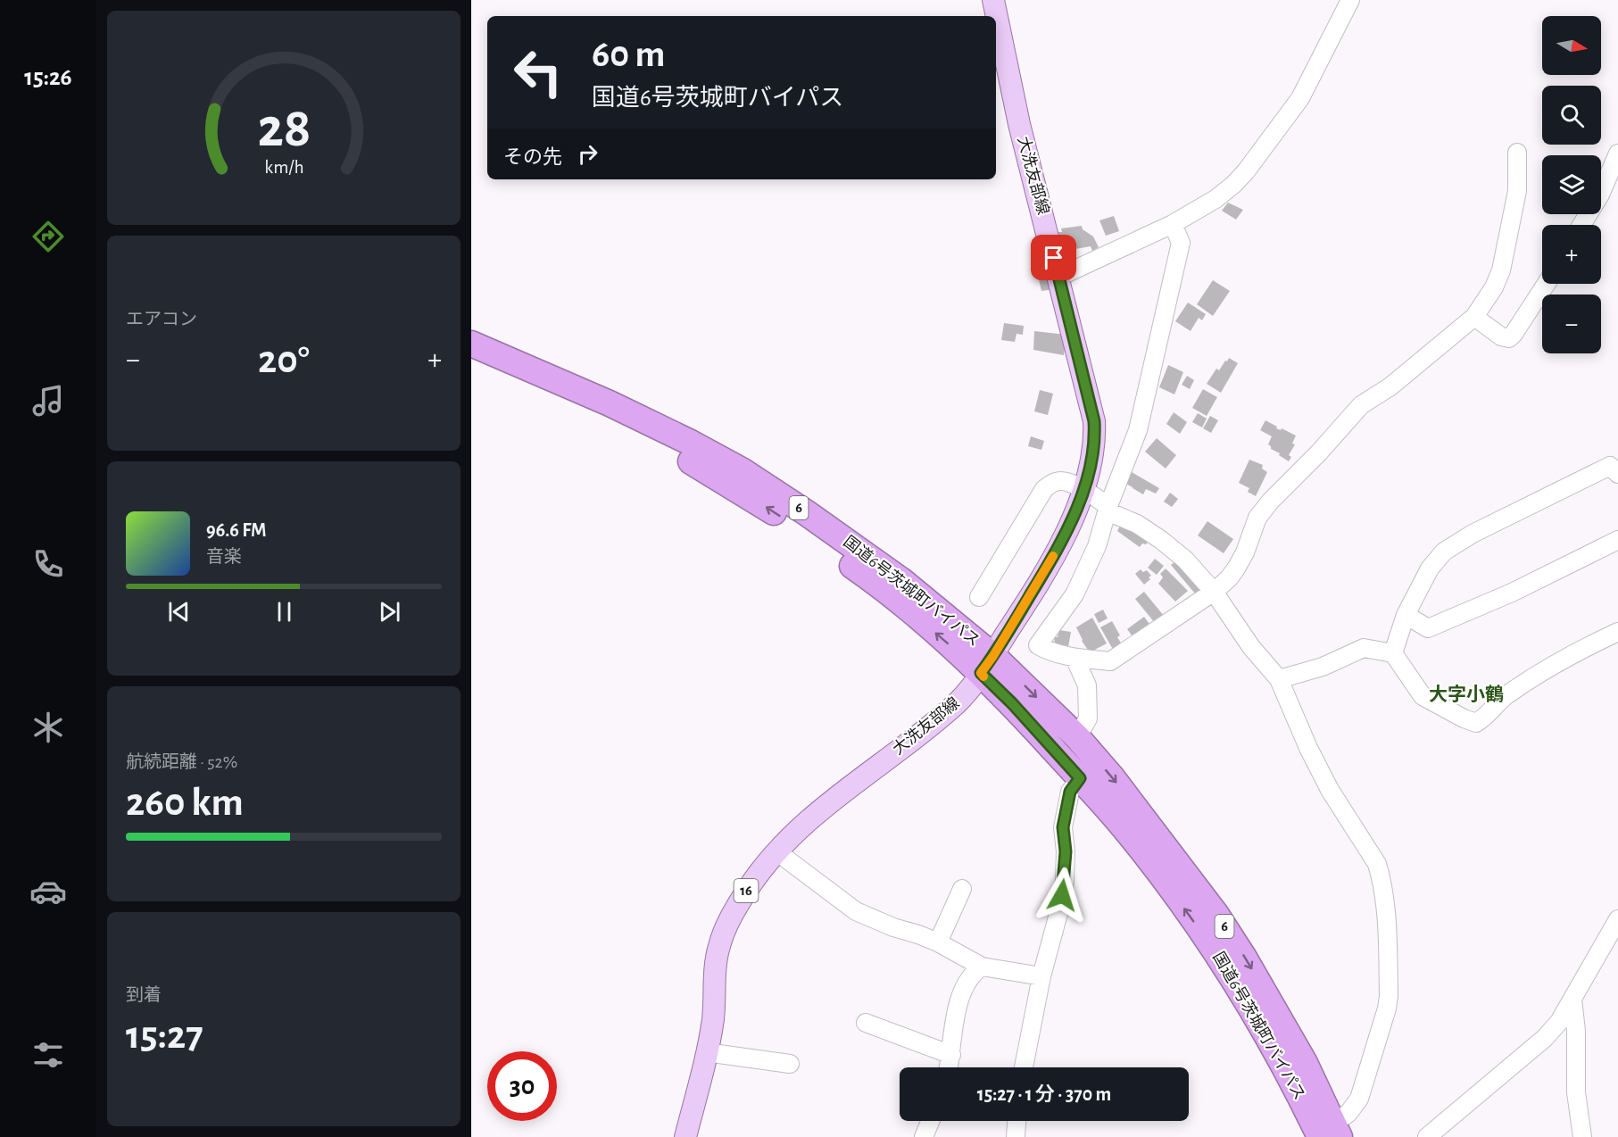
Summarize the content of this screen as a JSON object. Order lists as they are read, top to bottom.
{
  "streets": {
    "highway": ["6", "国道6号茨城町バイパス"],
    "main road": ["大洗友部線", "16"]
  },
  "crossings": [
    ["大洗友部線", "国道6号茨城町バイパス"]
  ],
  "districts": ["大字小鶴"],
  "north": "right",
  "page": {
    "tabs": "15:26",
    "map_buttons": ["+", "−"],
    "turn": ["60 m", "国道6号茨城町バイパス"],
    "then": "その先",
    "tile": [
      "エアコン",
      ["航続距離 · 52%", "260 km"],
      ["到着", "15:27"]
    ],
    "heat": ["−", "20°", "+"],
    "song": ["96.6 FM", "音楽"],
    "limit": "30",
    "trip": "15:27 · 1 分 · 370 m",
    "gauge": ["28", "km/h"]
  }
}
